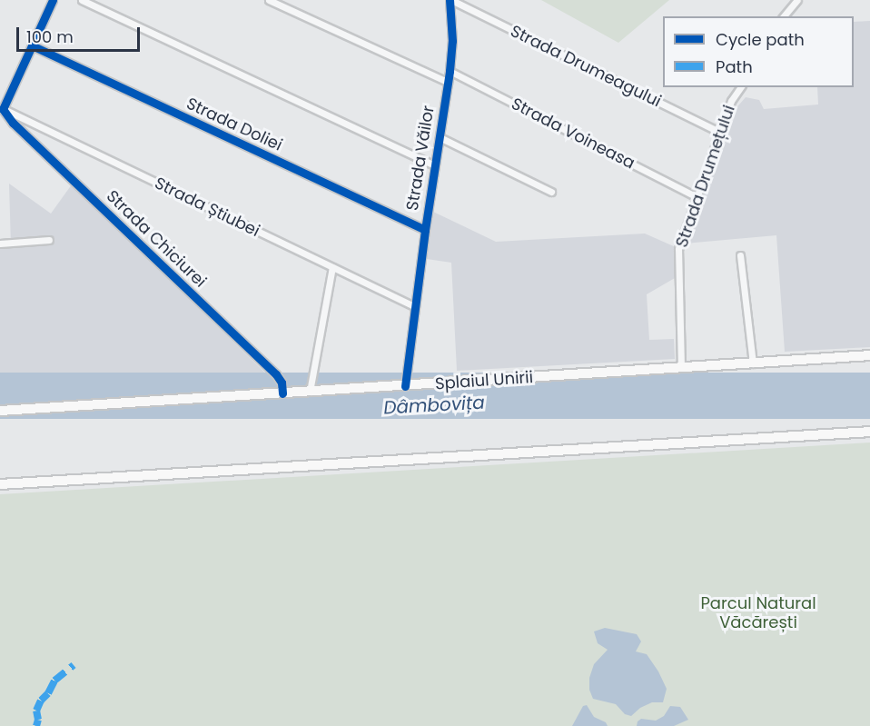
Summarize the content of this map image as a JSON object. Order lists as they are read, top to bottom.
{
  "streets": {
    "main road": ["Splaiul Unirii"],
    "street": [
      "Strada Drumeagului",
      "Strada Doliei",
      "Strada Voineasa",
      "Strada Văilor",
      "Strada Drumețului",
      "Strada Știubei",
      "Strada Chiciurei"
    ]
  },
  "crossings": [
    ["Strada Drumeagului", "Strada Văilor"],
    ["Strada Drumeagului", "Strada Drumețului"],
    ["Strada Doliei", "Strada Văilor"],
    ["Strada Voineasa", "Strada Văilor"],
    ["Strada Voineasa", "Strada Drumețului"],
    ["Strada Văilor", "Strada Știubei"],
    ["Strada Văilor", "Splaiul Unirii"],
    ["Strada Drumețului", "Splaiul Unirii"],
    ["Strada Știubei", "Strada Chiciurei"],
    ["Strada Chiciurei", "Splaiul Unirii"]
  ],
  "water": ["Dâmbovița"],
  "parks": ["Parcul Natural Văcărești"],
  "legend": ["Cycle path", "Path"],
  "scale_bar": "100 m"
}
